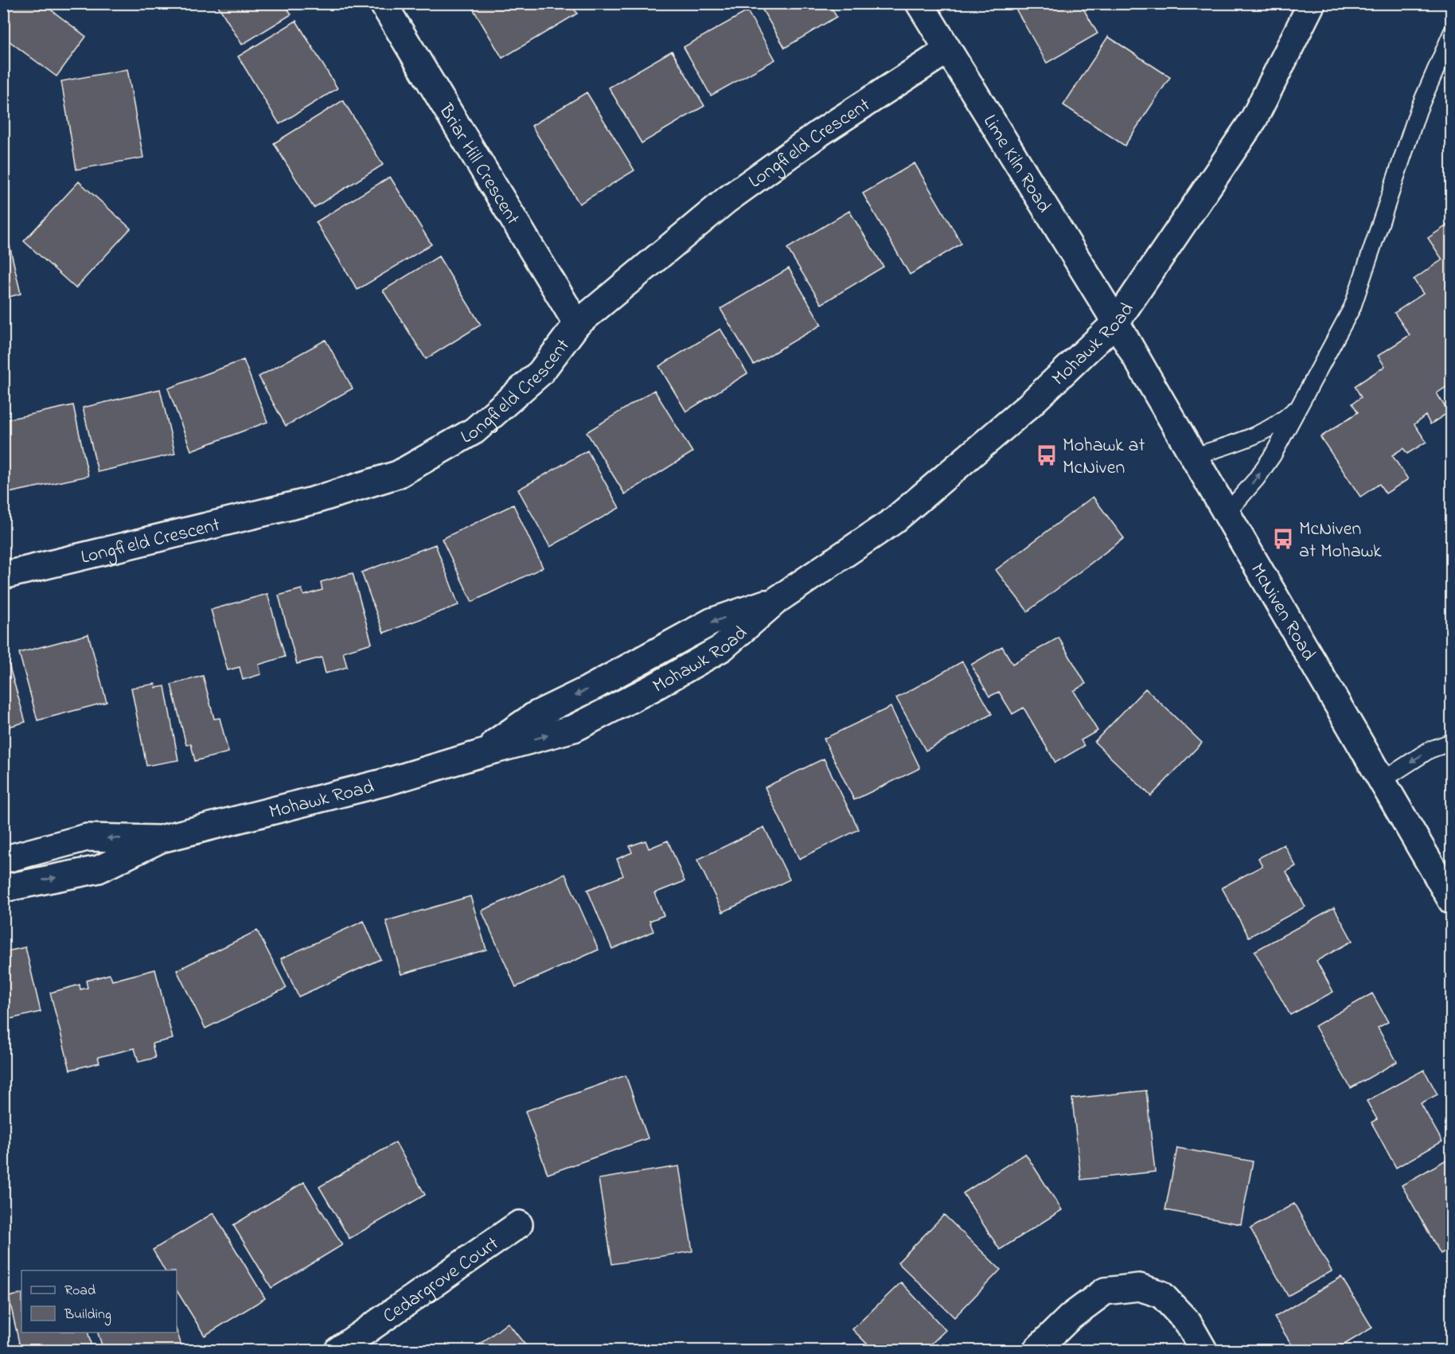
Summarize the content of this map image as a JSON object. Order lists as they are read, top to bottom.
{
  "streets": {
    "main road": [
      "Longfield Crescent",
      "Lime Kiln Road",
      "Briar Hill Crescent",
      "Mohawk Road",
      "McNiven Road",
      "Cedargrove Court"
    ]
  },
  "crossings": [
    ["Longfield Crescent", "Lime Kiln Road"],
    ["Longfield Crescent", "Briar Hill Crescent"],
    ["Lime Kiln Road", "Mohawk Road"],
    ["Lime Kiln Road", "McNiven Road"],
    ["Mohawk Road", "McNiven Road"]
  ],
  "places": {
    "bus stop": ["Mohawk at McNiven", "McNiven at Mohawk"]
  },
  "legend": ["Road", "Building"]
}
